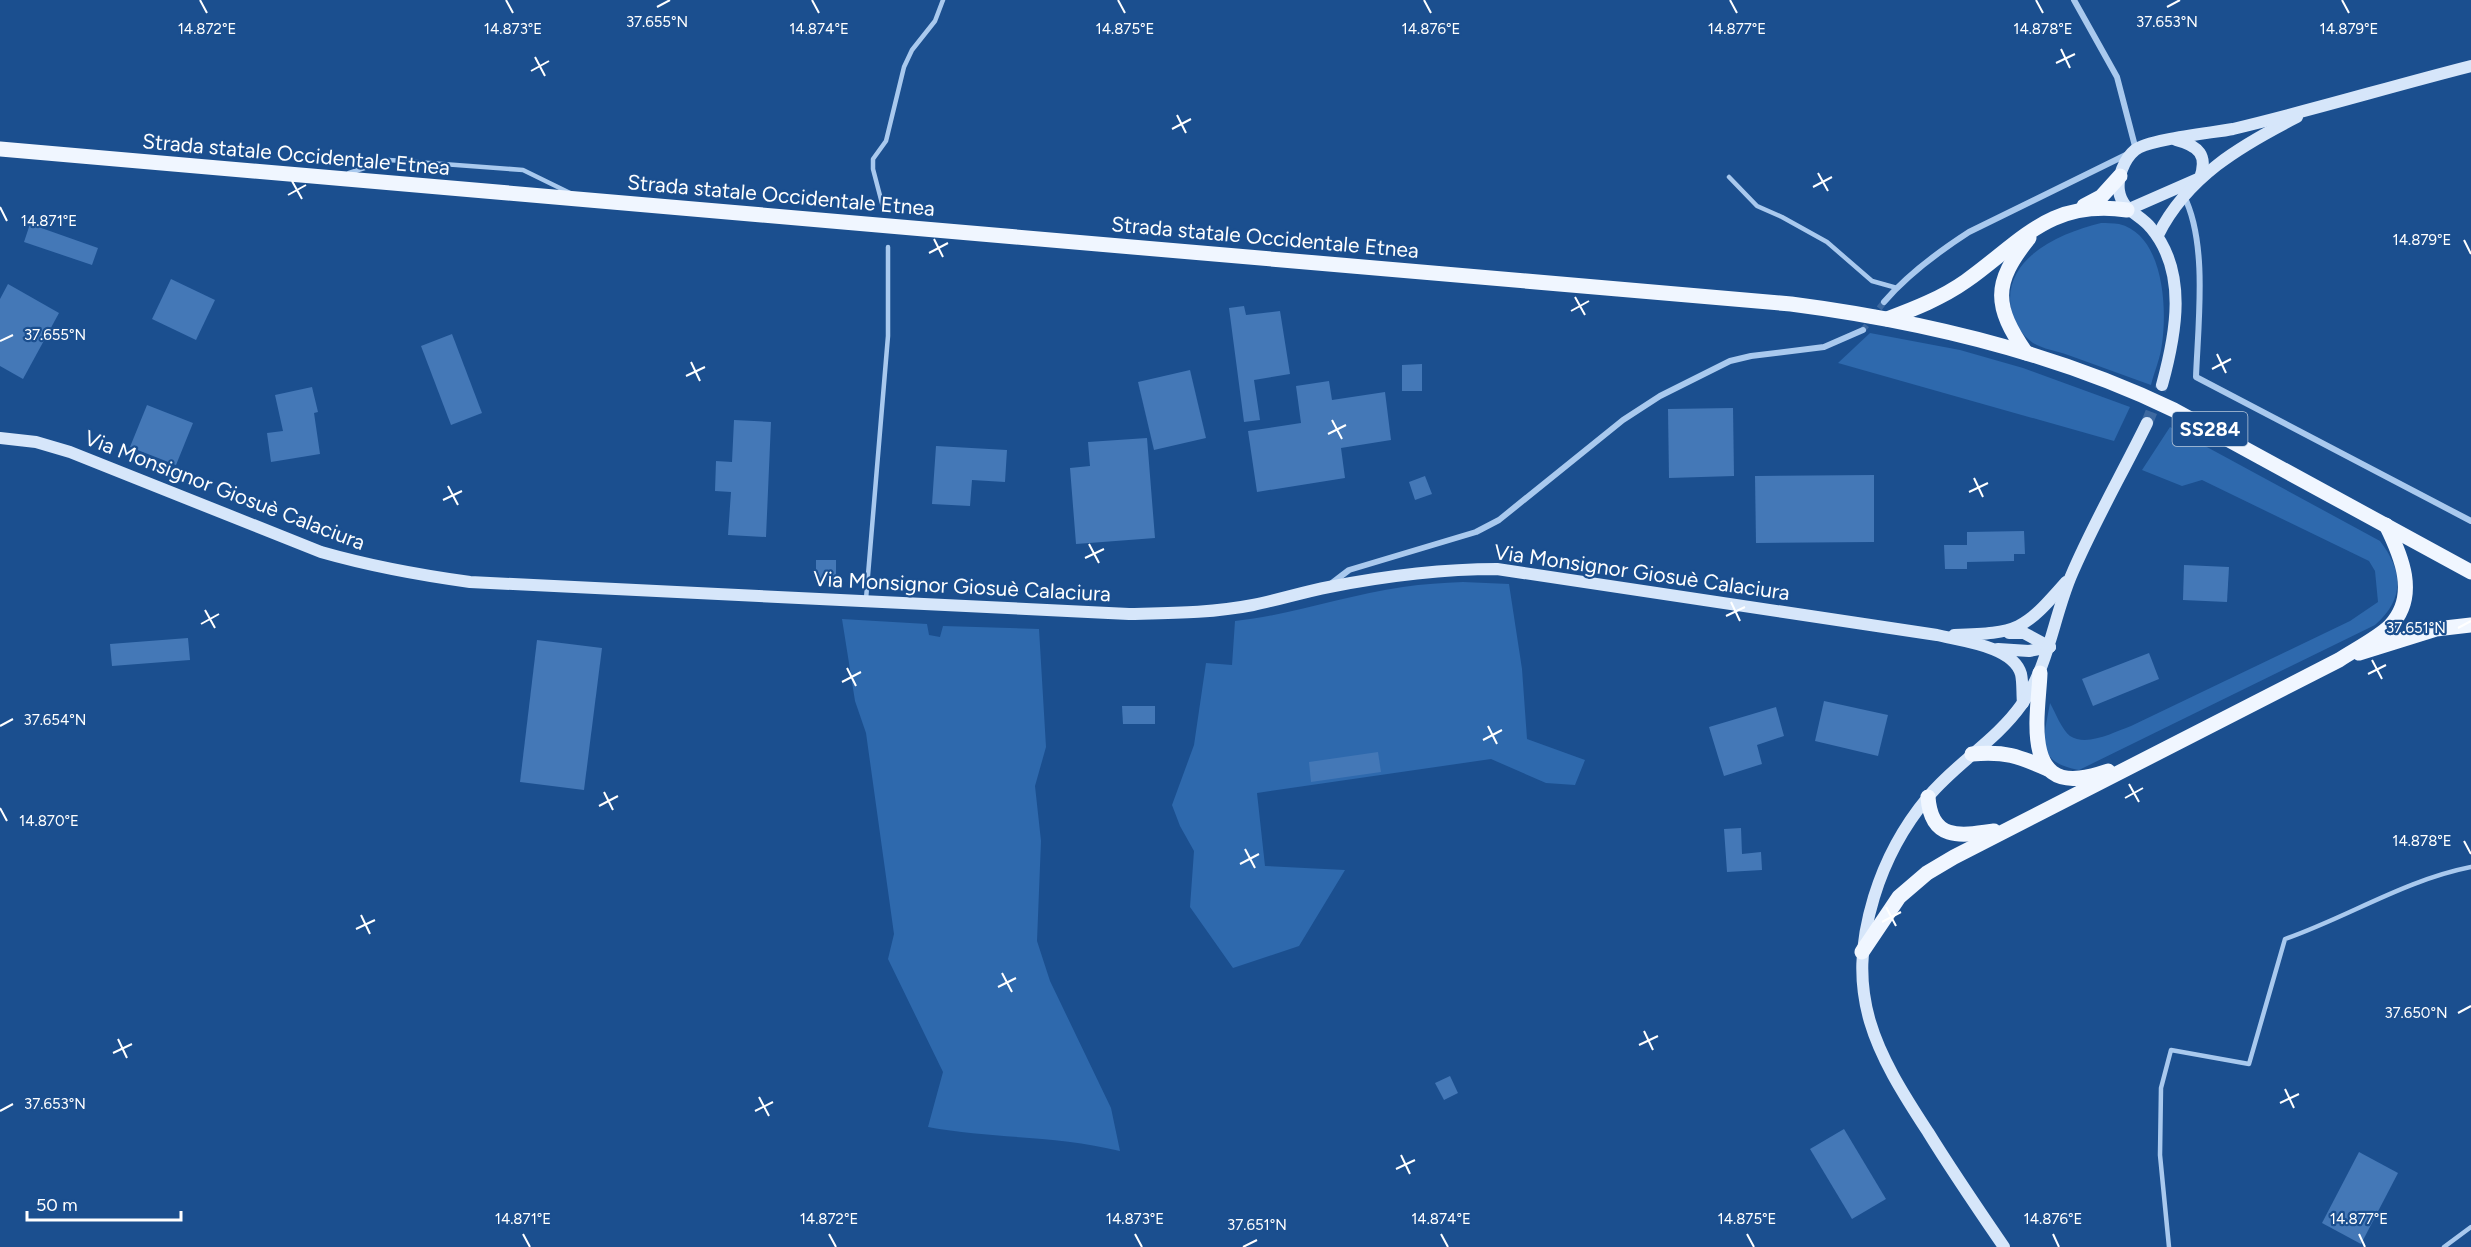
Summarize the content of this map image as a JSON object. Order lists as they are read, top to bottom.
{
  "streets": {
    "main road": ["Strada statale Occidentale Etnea", "SS284"],
    "street": ["Via Monsignor Giosuè Calaciura"]
  },
  "scale_bar": "50 m",
  "coordinates": [
    "37.653°N",
    "37.655°N",
    "14.872°E",
    "14.873°E",
    "14.874°E",
    "14.875°E",
    "14.876°E",
    "14.877°E",
    "14.878°E",
    "14.879°E",
    "14.871°E",
    "37.651°N",
    "37.654°N",
    "14.870°E",
    "37.650°N"
  ]
}
